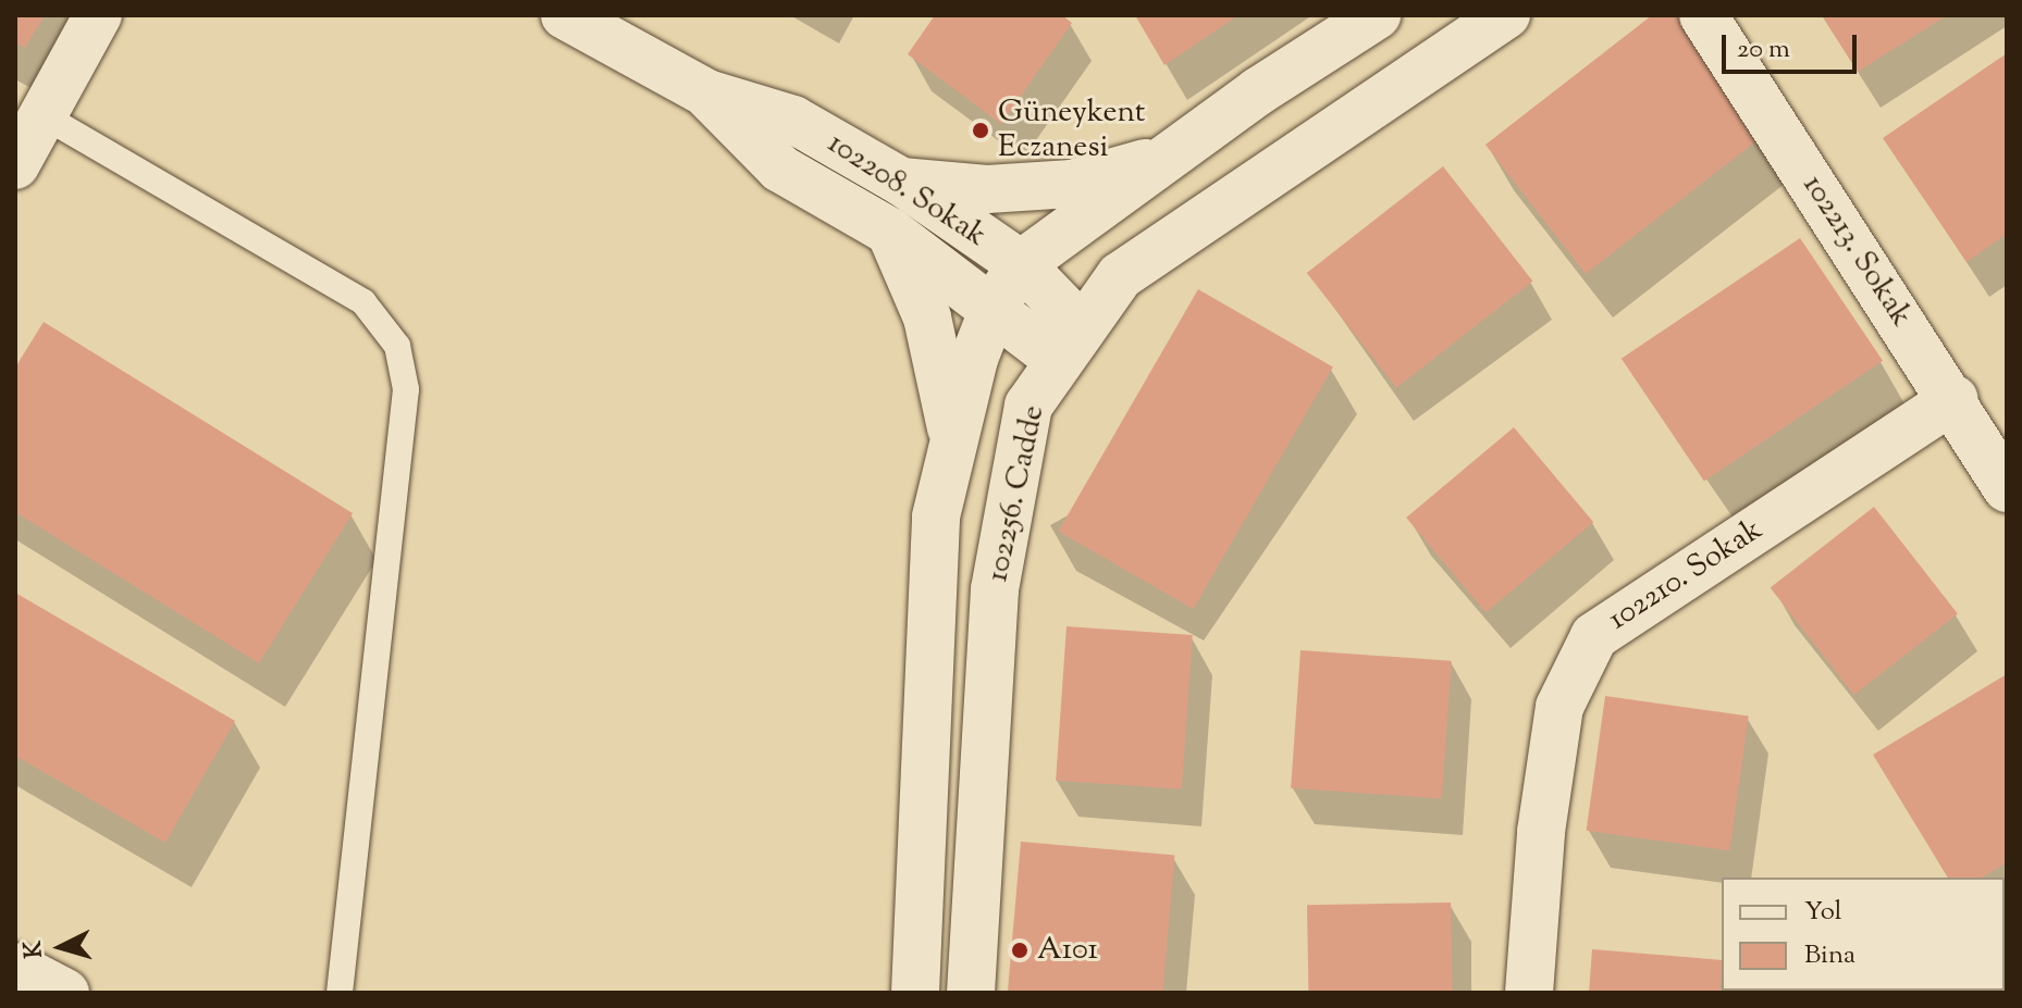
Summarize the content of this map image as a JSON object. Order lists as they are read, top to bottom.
{
  "streets": {
    "street": [
      "102208. Sokak",
      "102213. Sokak",
      "102256. Cadde",
      "102210. Sokak"
    ]
  },
  "crossings": [
    ["102208. Sokak", "102256. Cadde"],
    ["102213. Sokak", "102210. Sokak"]
  ],
  "places": ["Güneykent Eczanesi", "A101"],
  "legend": ["Yol", "Bina"],
  "scale_bar": "20 m",
  "north": "left"
}
